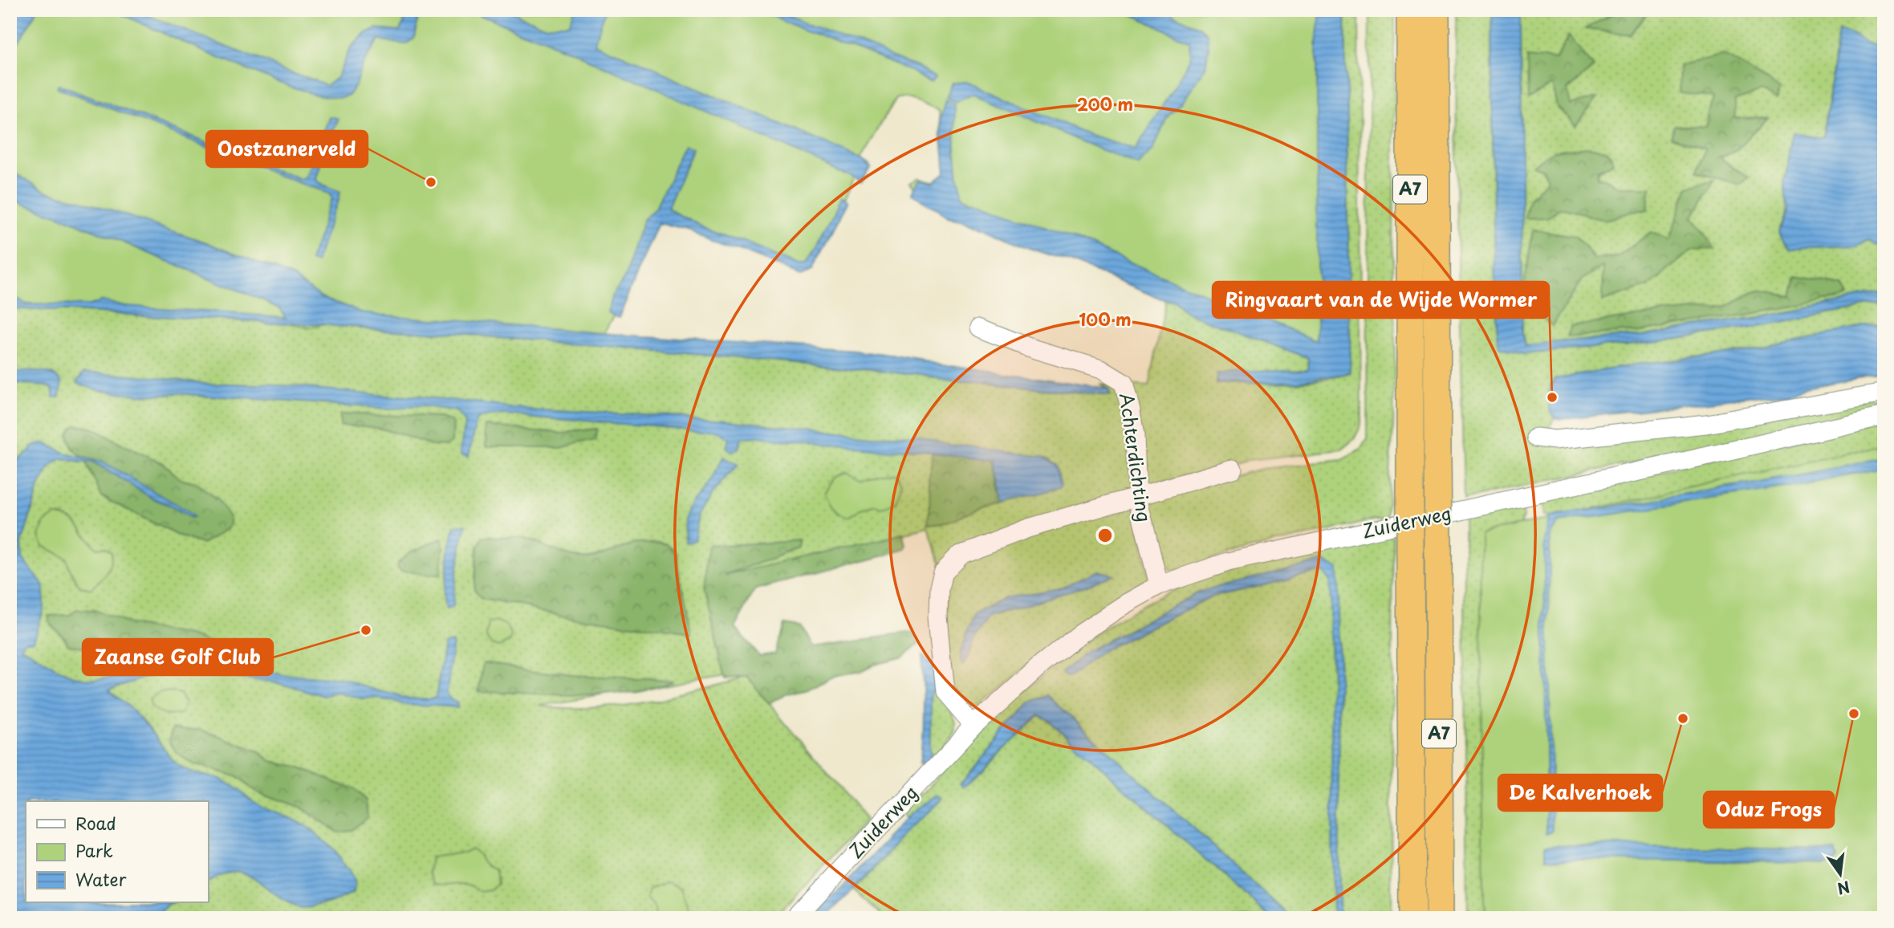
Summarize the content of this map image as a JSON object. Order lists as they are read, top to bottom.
{
  "streets": {
    "highway": ["A7"],
    "street": ["Achterdichting", "Zuiderweg"]
  },
  "crossings": [
    ["Achterdichting", "Zuiderweg"]
  ],
  "places": [
    "Oostzanerveld",
    "Ringvaart van de Wijde Wormer",
    "Zaanse Golf Club",
    "Oduz Frogs",
    "De Kalverhoek"
  ],
  "legend": ["Road", "Park", "Water"],
  "north": "bottom",
  "rings": ["200 m", "100 m"]
}
